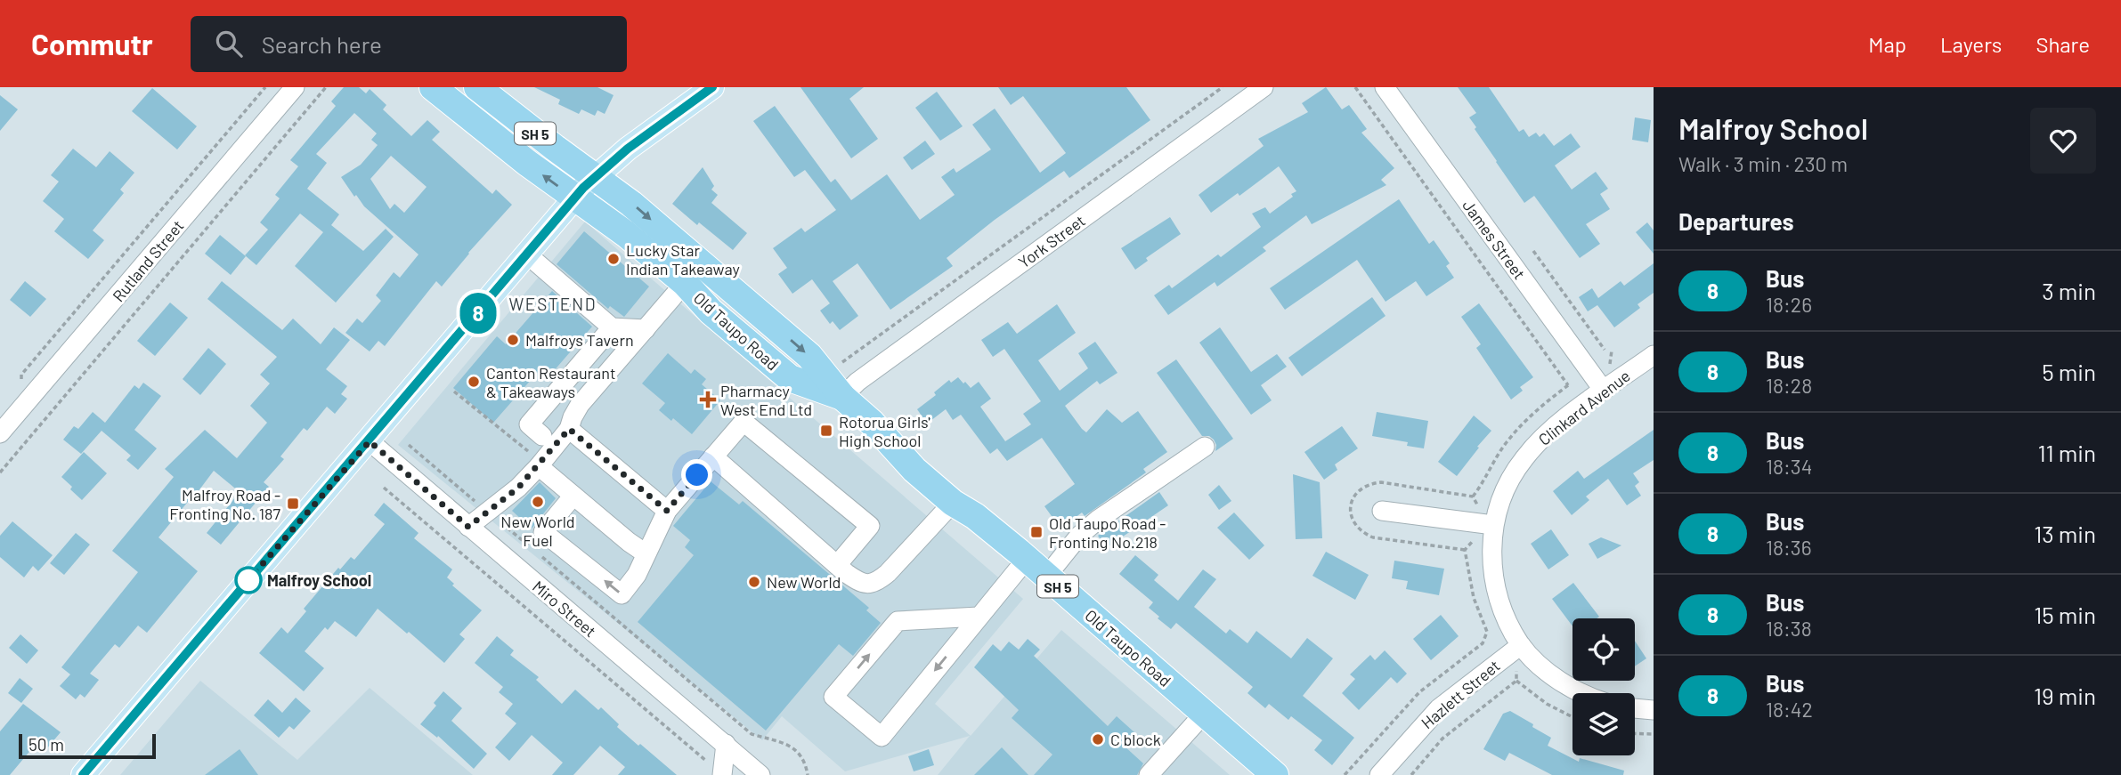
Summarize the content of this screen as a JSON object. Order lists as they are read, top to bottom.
{
  "streets": {
    "highway": ["SH 5", "Old Taupo Road"],
    "street": [
      "James Street",
      "York Street",
      "Rutland Street",
      "Clinkard Avenue",
      "Miro Street",
      "Hazlett Street"
    ]
  },
  "crossings": [
    ["James Street", "Clinkard Avenue"],
    ["York Street", "Old Taupo Road"],
    ["Clinkard Avenue", "Hazlett Street"]
  ],
  "districts": ["WESTEND"],
  "places": {
    "other": [
      "Lucky Star Indian Takeaway",
      "Malfroys Tavern",
      "Canton Restaurant & Takeaways",
      "New World Fuel",
      "Malfroy School",
      "New World",
      "C block"
    ],
    "health": ["Pharmacy West End Ltd"],
    "transit": ["Rotorua Girls' High School", "Malfroy Road - Fronting No. 187", "Old Taupo Road - Fronting No.218"]
  },
  "lines": ["bus line 8"],
  "scale_bar": "50 m",
  "page": {
    "header": "Commutr",
    "search": "Search here",
    "nav": ["Map", "Layers", "Share"],
    "on_map": "8",
    "heading": [
      ["Malfroy School", "Walk · 3 min · 230 m"],
      "Departures"
    ],
    "list": [
      {
        "mark": "8",
        "name": "Bus",
        "note": "18:26",
        "value": "3 min"
      },
      {
        "mark": "8",
        "name": "Bus",
        "note": "18:28",
        "value": "5 min"
      },
      {
        "mark": "8",
        "name": "Bus",
        "note": "18:34",
        "value": "11 min"
      },
      {
        "mark": "8",
        "name": "Bus",
        "note": "18:36",
        "value": "13 min"
      },
      {
        "mark": "8",
        "name": "Bus",
        "note": "18:38",
        "value": "15 min"
      },
      {
        "mark": "8",
        "name": "Bus",
        "note": "18:42",
        "value": "19 min"
      }
    ],
    "scale": "50 m"
  }
}
